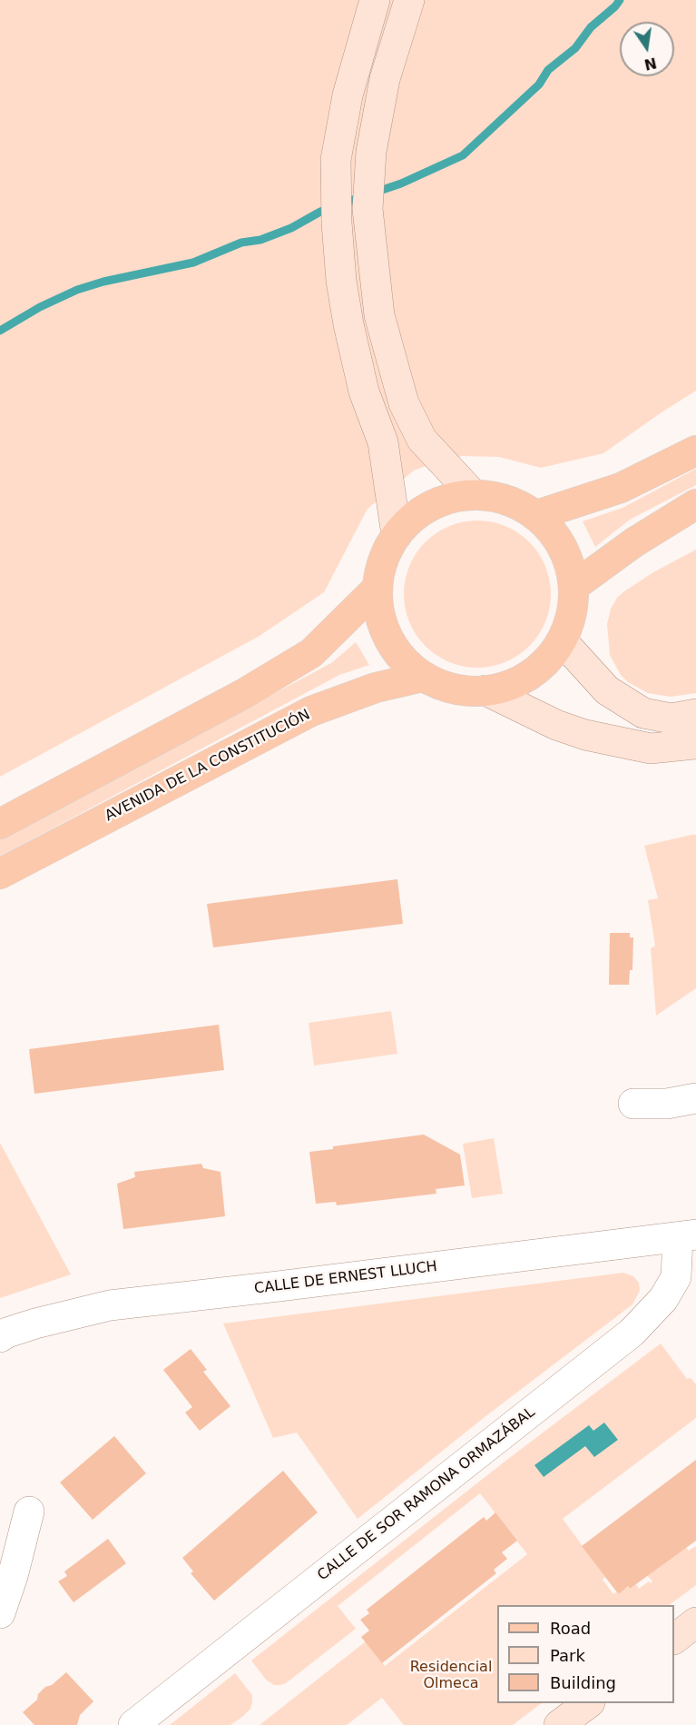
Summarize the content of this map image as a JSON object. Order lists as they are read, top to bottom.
{
  "streets": {
    "main road": ["AVENIDA DE LA CONSTITUCIÓN"],
    "street": ["CALLE DE ERNEST LLUCH", "CALLE DE SOR RAMONA ORMAZÁBAL"]
  },
  "crossings": [
    ["CALLE DE ERNEST LLUCH", "CALLE DE SOR RAMONA ORMAZÁBAL"]
  ],
  "parks": ["Residencial Olmeca"],
  "legend": ["Road", "Park", "Building"],
  "north": "bottom"
}
